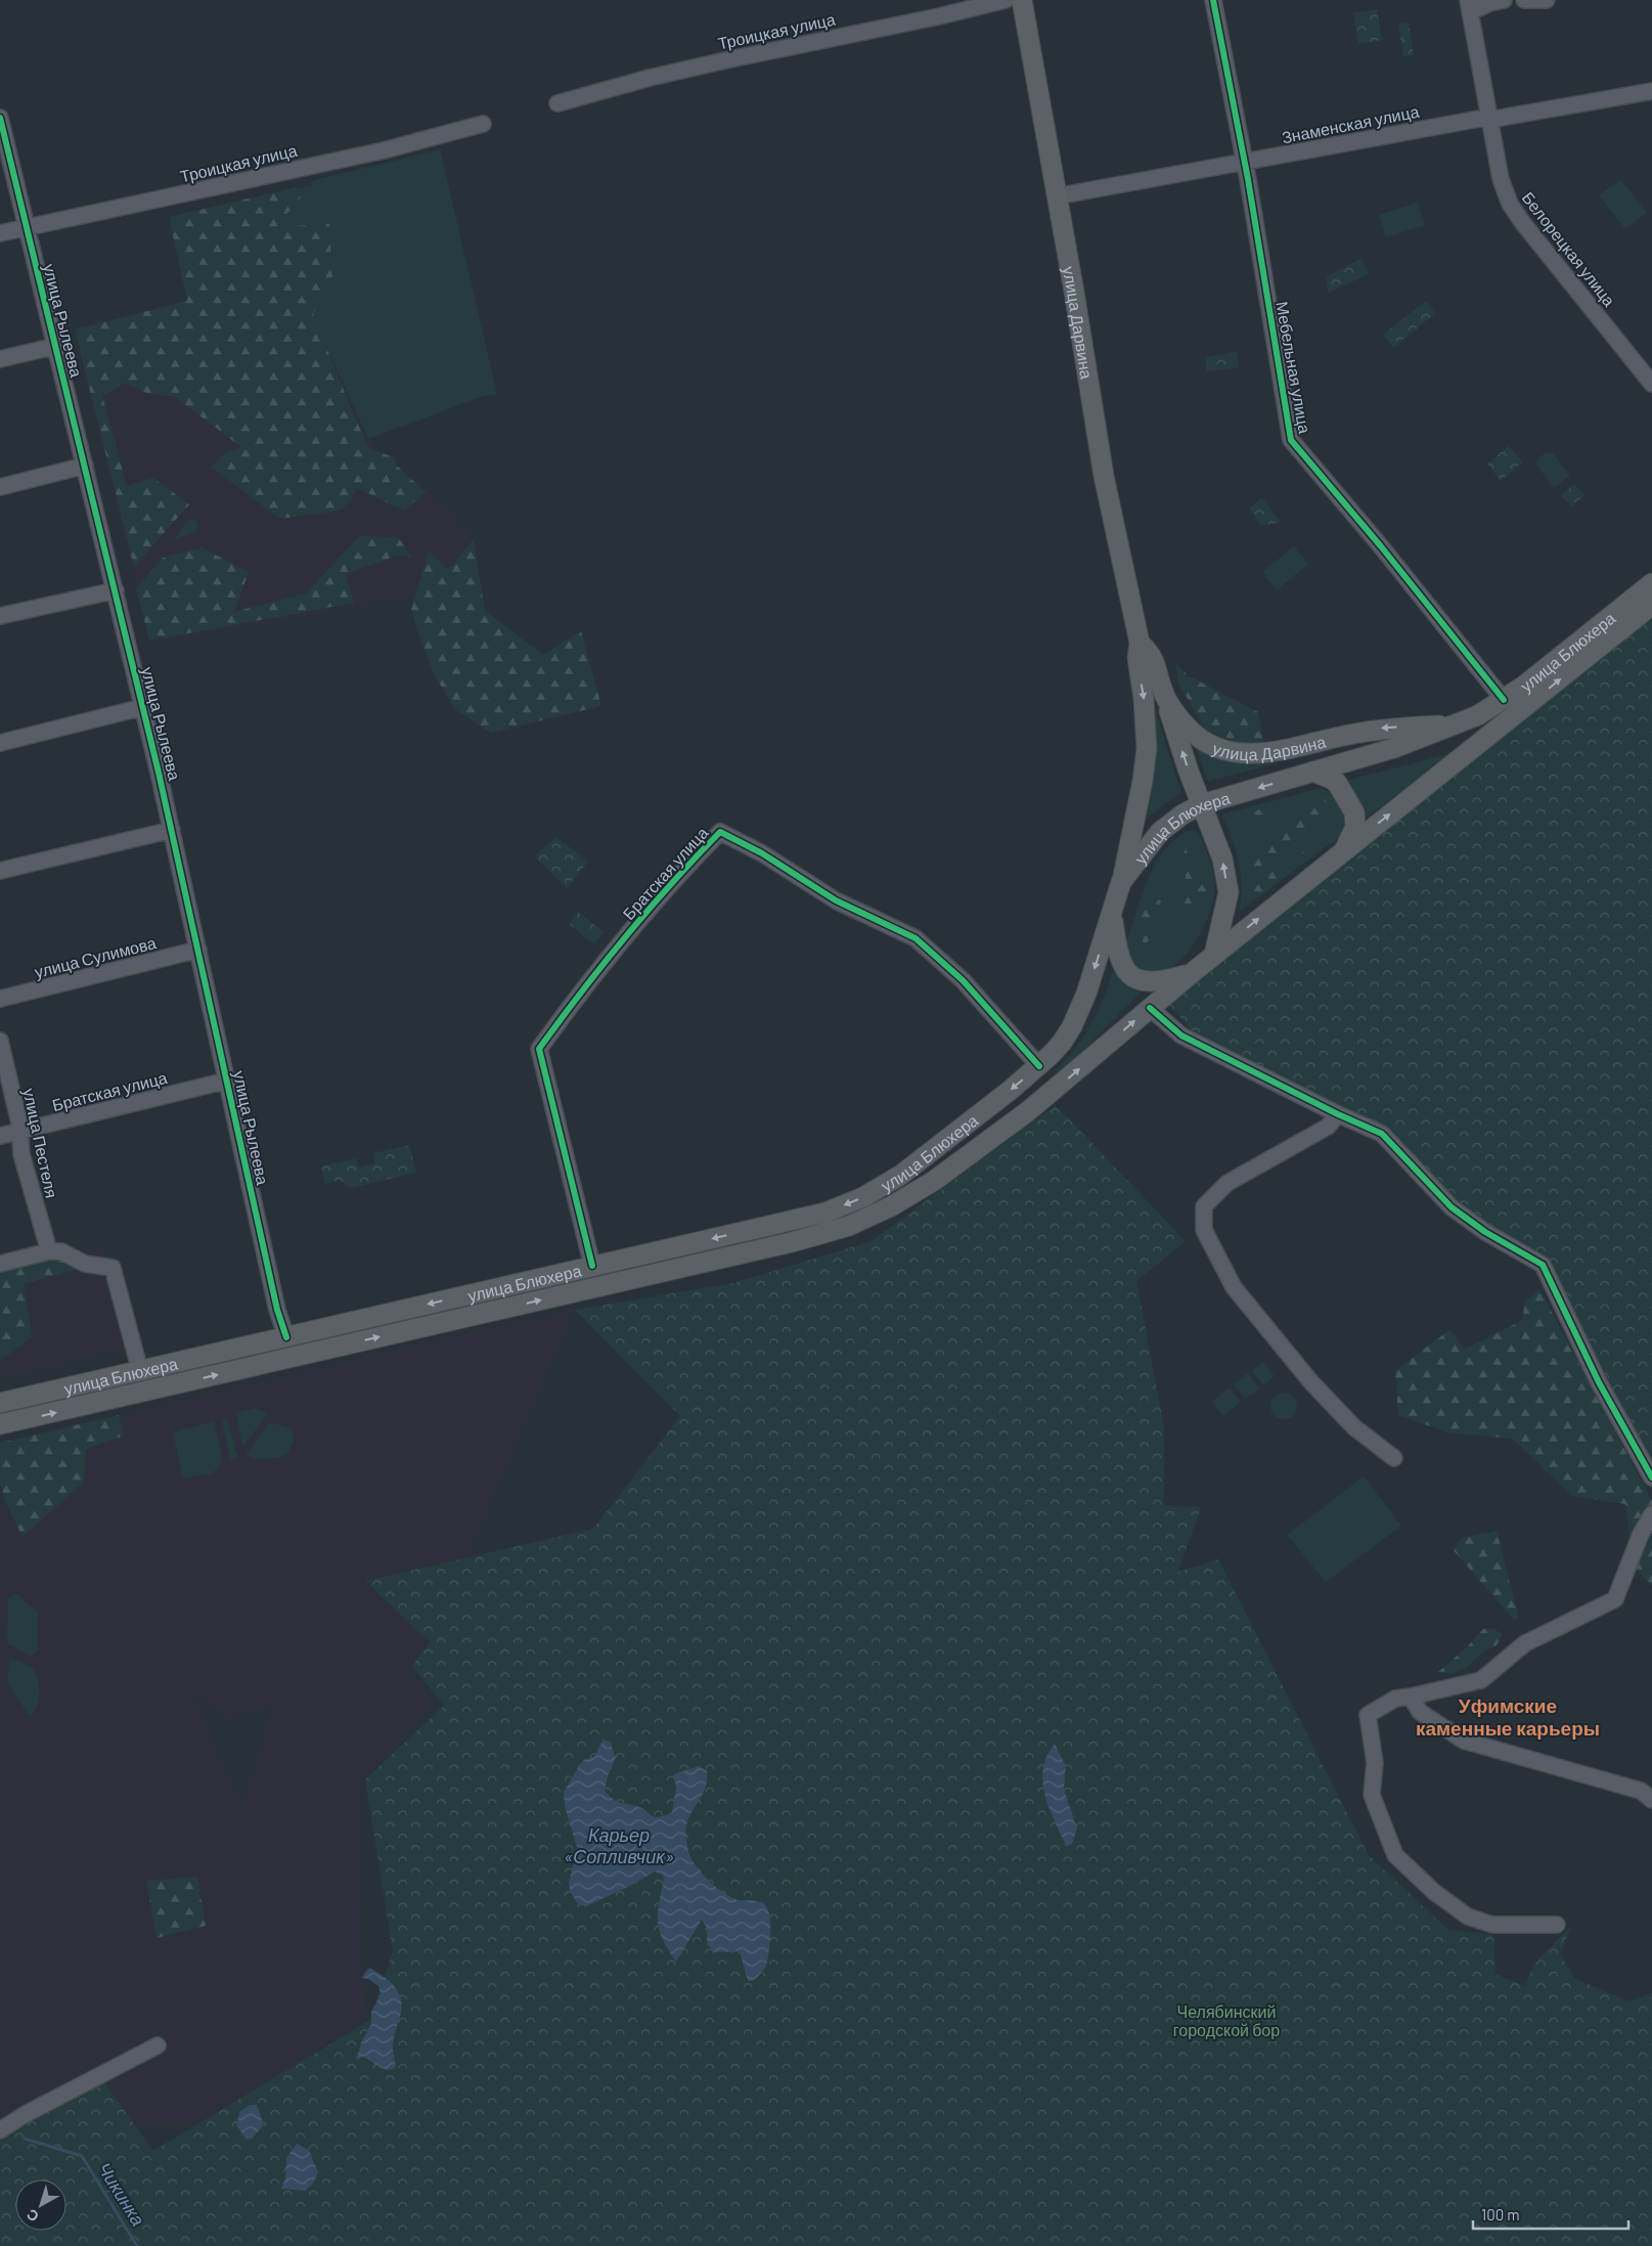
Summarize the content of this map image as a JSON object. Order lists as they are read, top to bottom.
{
  "streets": {
    "main road": ["улица Дарвина", "улица Блюхера"],
    "street": [
      "Троицкая улица",
      "Знаменская улица",
      "Белорецкая улица",
      "улица Рылеева",
      "Мебельная улица",
      "Братская улица",
      "улица Сулимова",
      "улица Пестеля"
    ]
  },
  "crossings": [
    ["Троицкая улица", "улица Рылеева"],
    ["Знаменская улица", "Белорецкая улица"],
    ["Знаменская улица", "улица Дарвина"],
    ["Знаменская улица", "Мебельная улица"],
    ["улица Рылеева", "улица Блюхера"],
    ["улица Рылеева", "Братская улица"],
    ["улица Рылеева", "улица Сулимова"],
    ["улица Дарвина", "улица Блюхера"],
    ["Мебельная улица", "улица Блюхера"],
    ["улица Блюхера", "Братская улица"],
    ["Братская улица", "улица Пестеля"]
  ],
  "districts": ["Уфимские каменные карьеры"],
  "water": ["Карьер «Сопливчик»", "Чикинка"],
  "parks": ["Челябинский городской бор"],
  "scale_bar": "100 m",
  "north": "bottom left"
}
